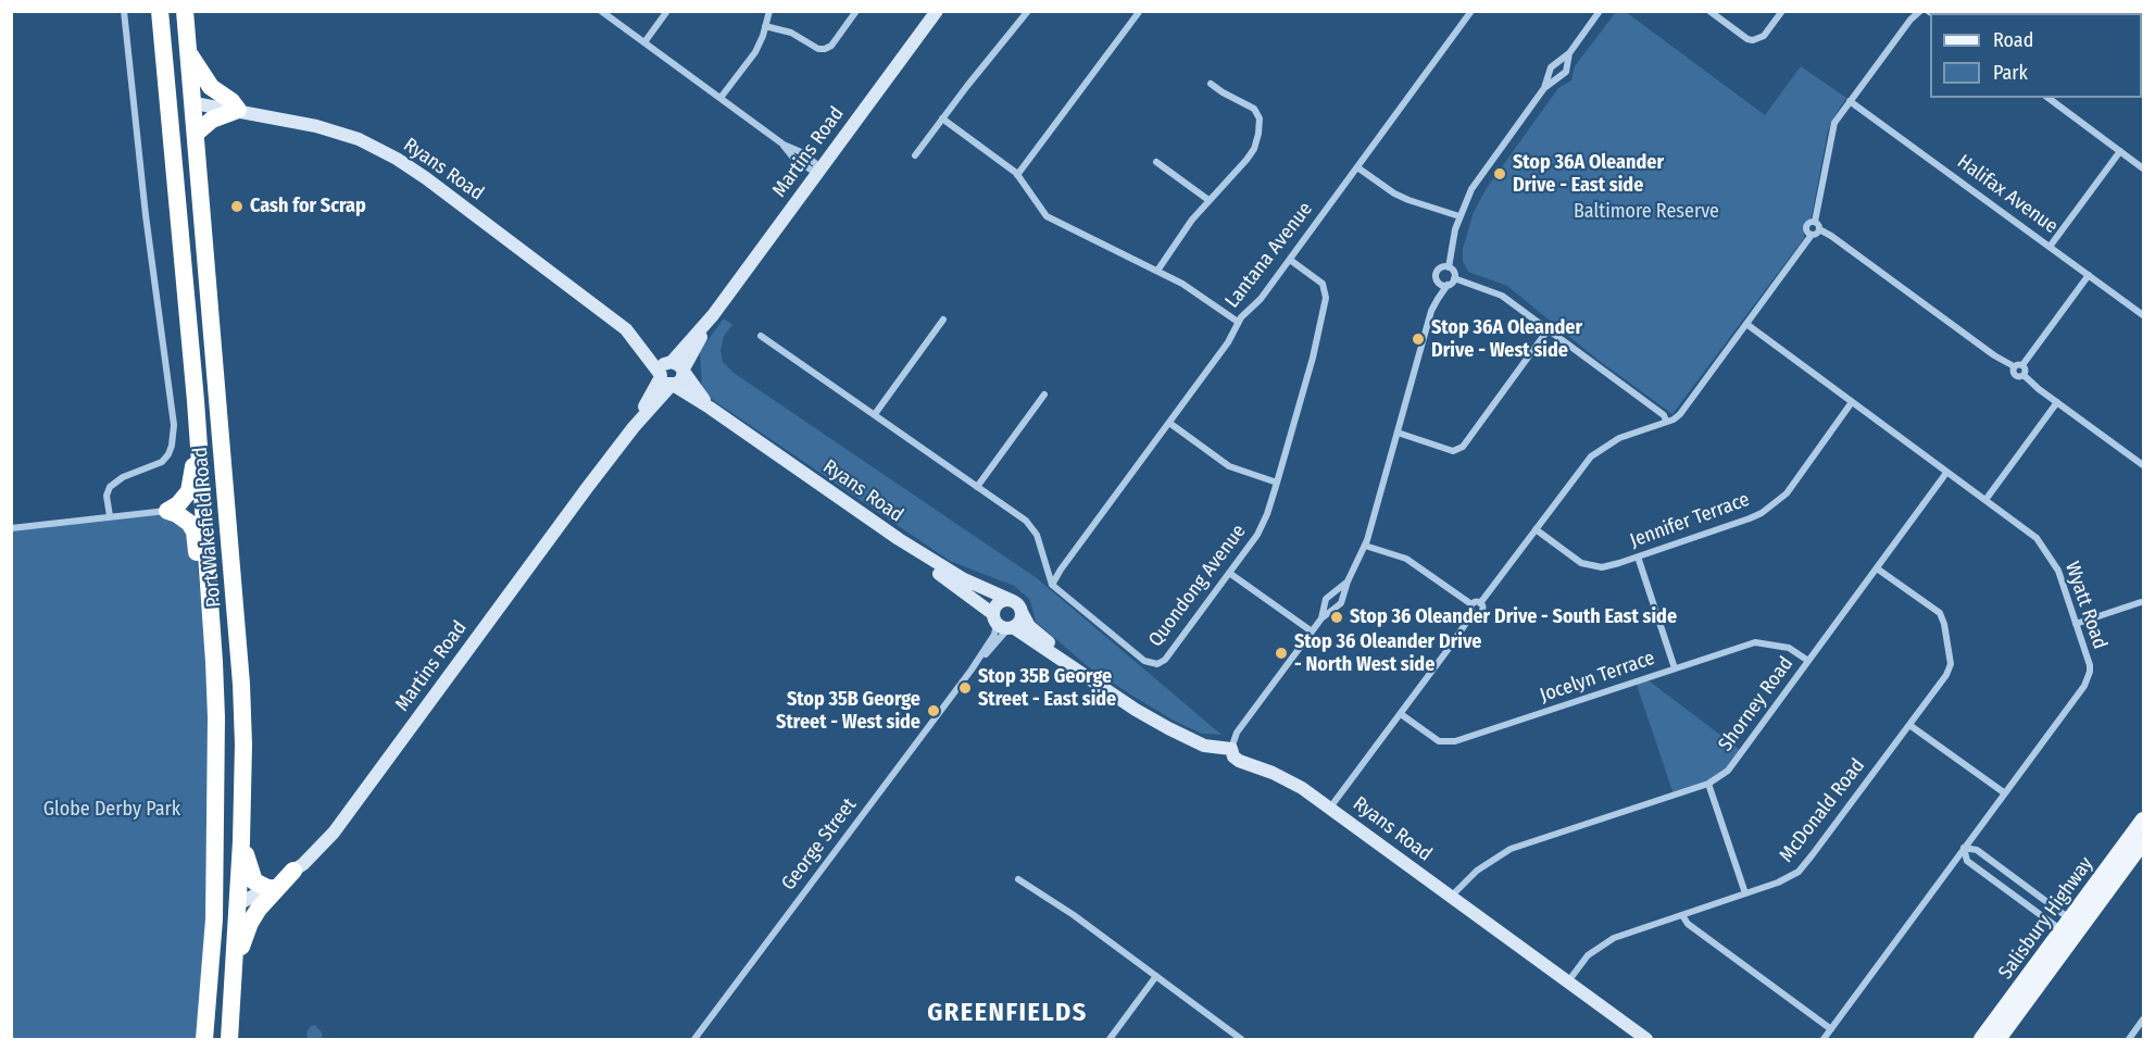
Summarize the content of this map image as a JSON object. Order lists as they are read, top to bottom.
{
  "streets": {
    "highway": ["Port Wakefield Road"],
    "main road": ["Salisbury Highway"],
    "street": [
      "Martins Road",
      "Ryans Road",
      "Halifax Avenue",
      "Lantana Avenue",
      "Jennifer Terrace",
      "Quondong Avenue",
      "Wyatt Road",
      "Jocelyn Terrace",
      "Shorney Road",
      "McDonald Road",
      "George Street"
    ]
  },
  "crossings": [
    ["Martins Road", "Ryans Road"],
    ["Martins Road", "Port Wakefield Road"],
    ["Ryans Road", "Port Wakefield Road"],
    ["Ryans Road", "Shorney Road"],
    ["Ryans Road", "McDonald Road"],
    ["Ryans Road", "George Street"],
    ["Lantana Avenue", "Quondong Avenue"],
    ["Jennifer Terrace", "Wyatt Road"],
    ["Wyatt Road", "Shorney Road"],
    ["Jocelyn Terrace", "Shorney Road"],
    ["Shorney Road", "McDonald Road"]
  ],
  "districts": ["GREENFIELDS"],
  "parks": ["Baltimore Reserve", "Globe Derby Park"],
  "places": [
    "Stop 36A Oleander Drive - East side",
    "Cash for Scrap",
    "Stop 36A Oleander Drive - West side",
    "Stop 36 Oleander Drive - South East side",
    "Stop 36 Oleander Drive - North West side",
    "Stop 35B George Street - East side",
    "Stop 35B George Street - West side"
  ],
  "legend": ["Road", "Park"]
}
